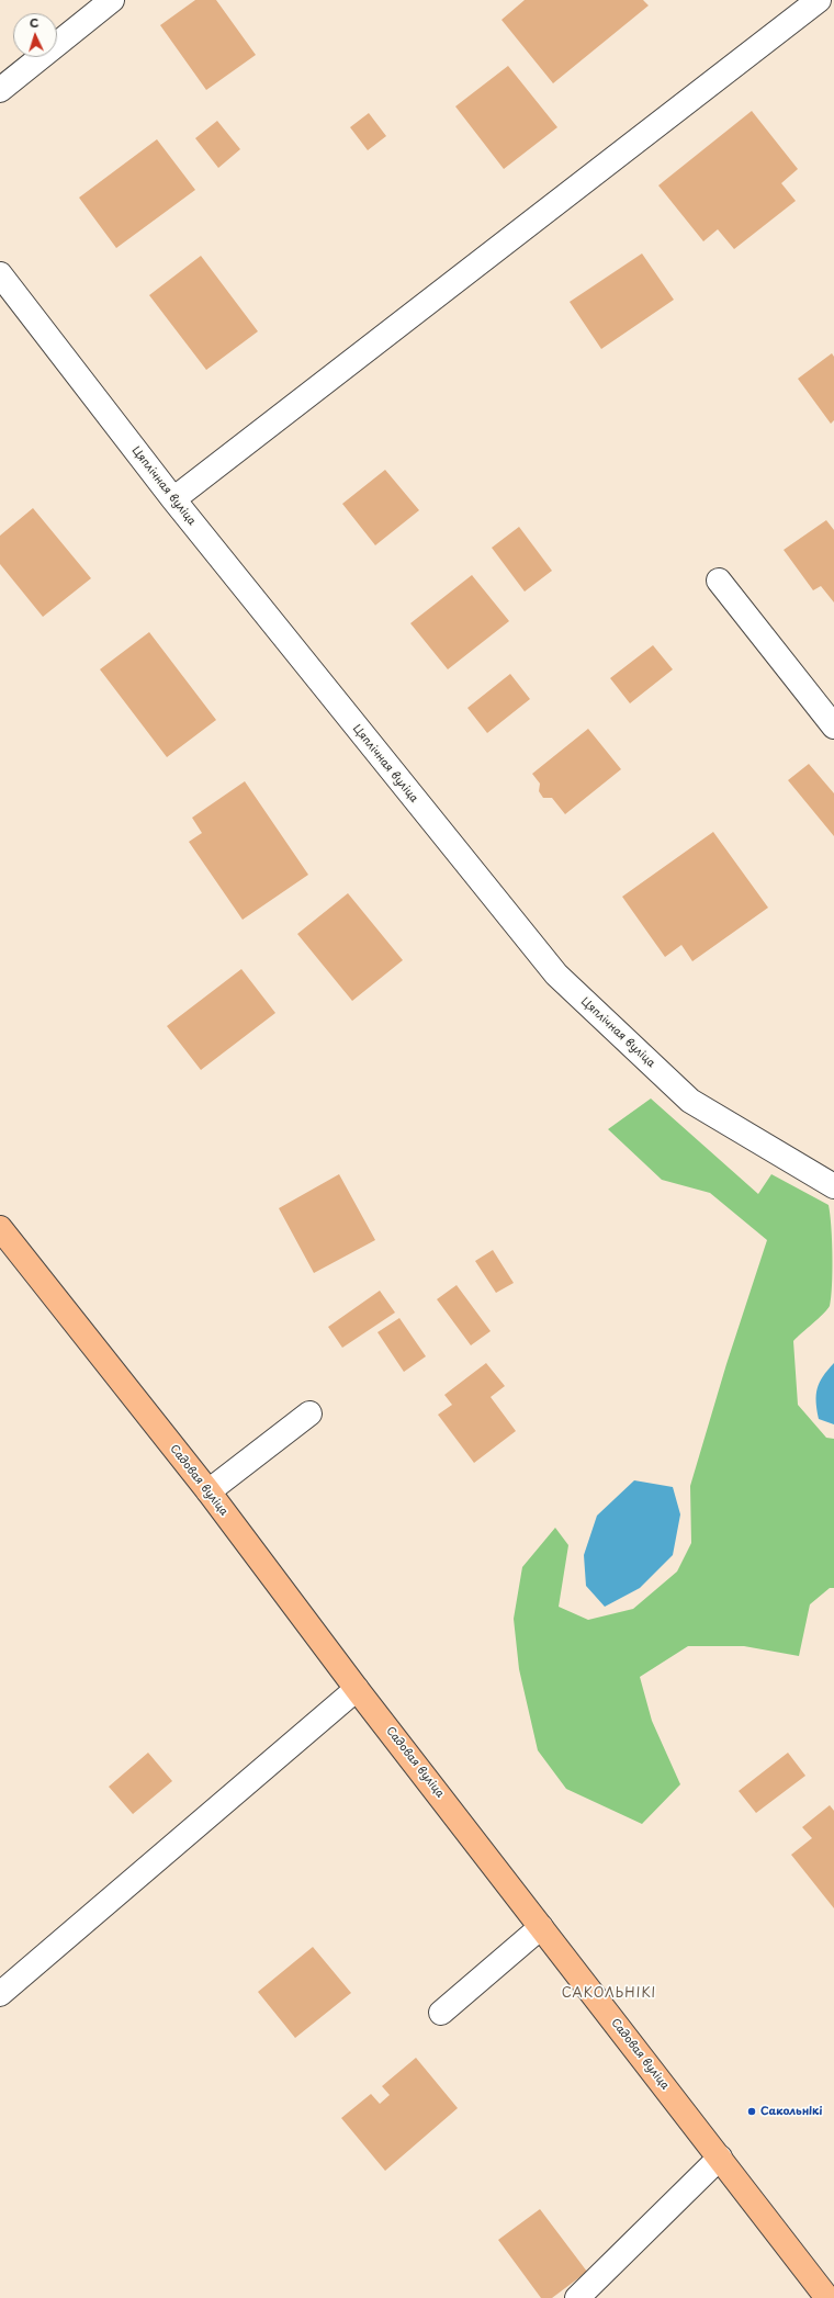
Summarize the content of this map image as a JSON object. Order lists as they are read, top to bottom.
{
  "streets": {
    "main road": ["Садовая вуліца"],
    "street": ["Цяплічная вуліца"]
  },
  "districts": ["САКОЛЬНІКІ"],
  "places": ["Сакольнікі"],
  "north": "top"
}
